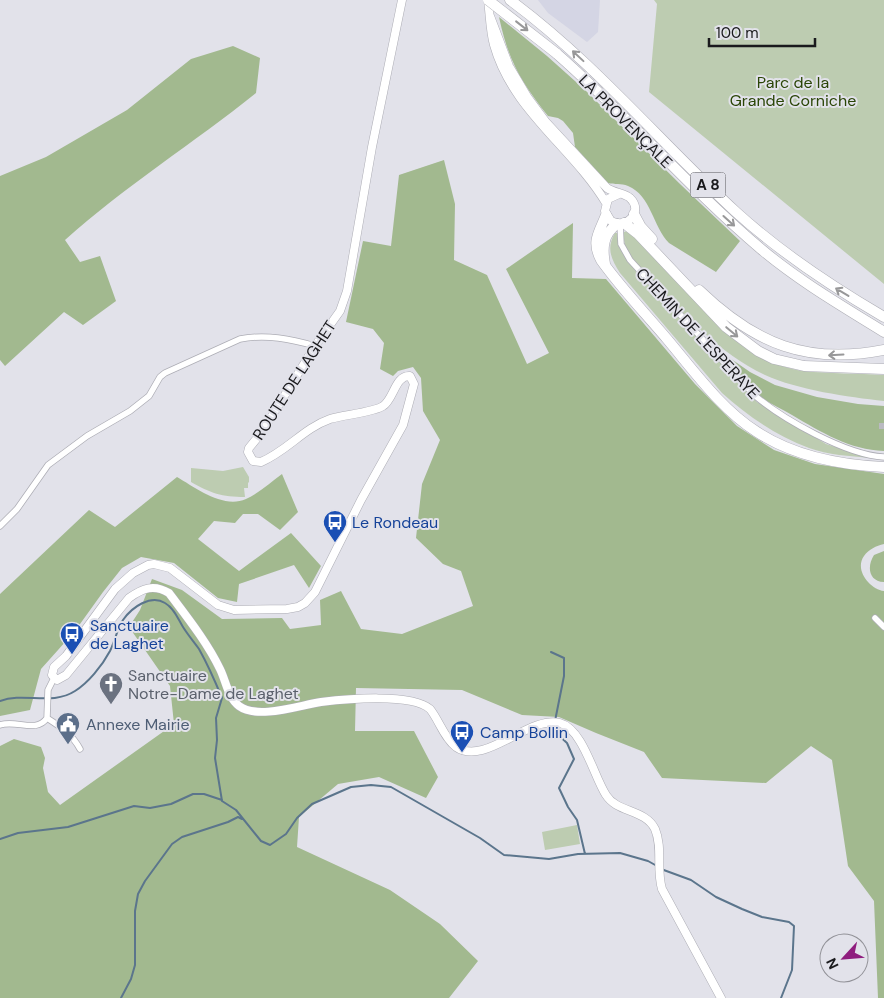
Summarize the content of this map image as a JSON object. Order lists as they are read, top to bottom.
{
  "streets": {
    "highway": ["LA PROVENÇALE", "A 8"],
    "main road": ["ROUTE DE LAGHET"],
    "street": ["CHEMIN DE L'ESPERAYE"]
  },
  "parks": ["Parc de la Grande Corniche"],
  "places": {
    "bus stop": ["Le Rondeau", "Sanctuaire de Laghet", "Camp Bollin"],
    "church": ["Sanctuaire Notre-Dame de Laghet"],
    "public building": ["Annexe Mairie"]
  },
  "scale_bar": "100 m",
  "north": "bottom left"
}
